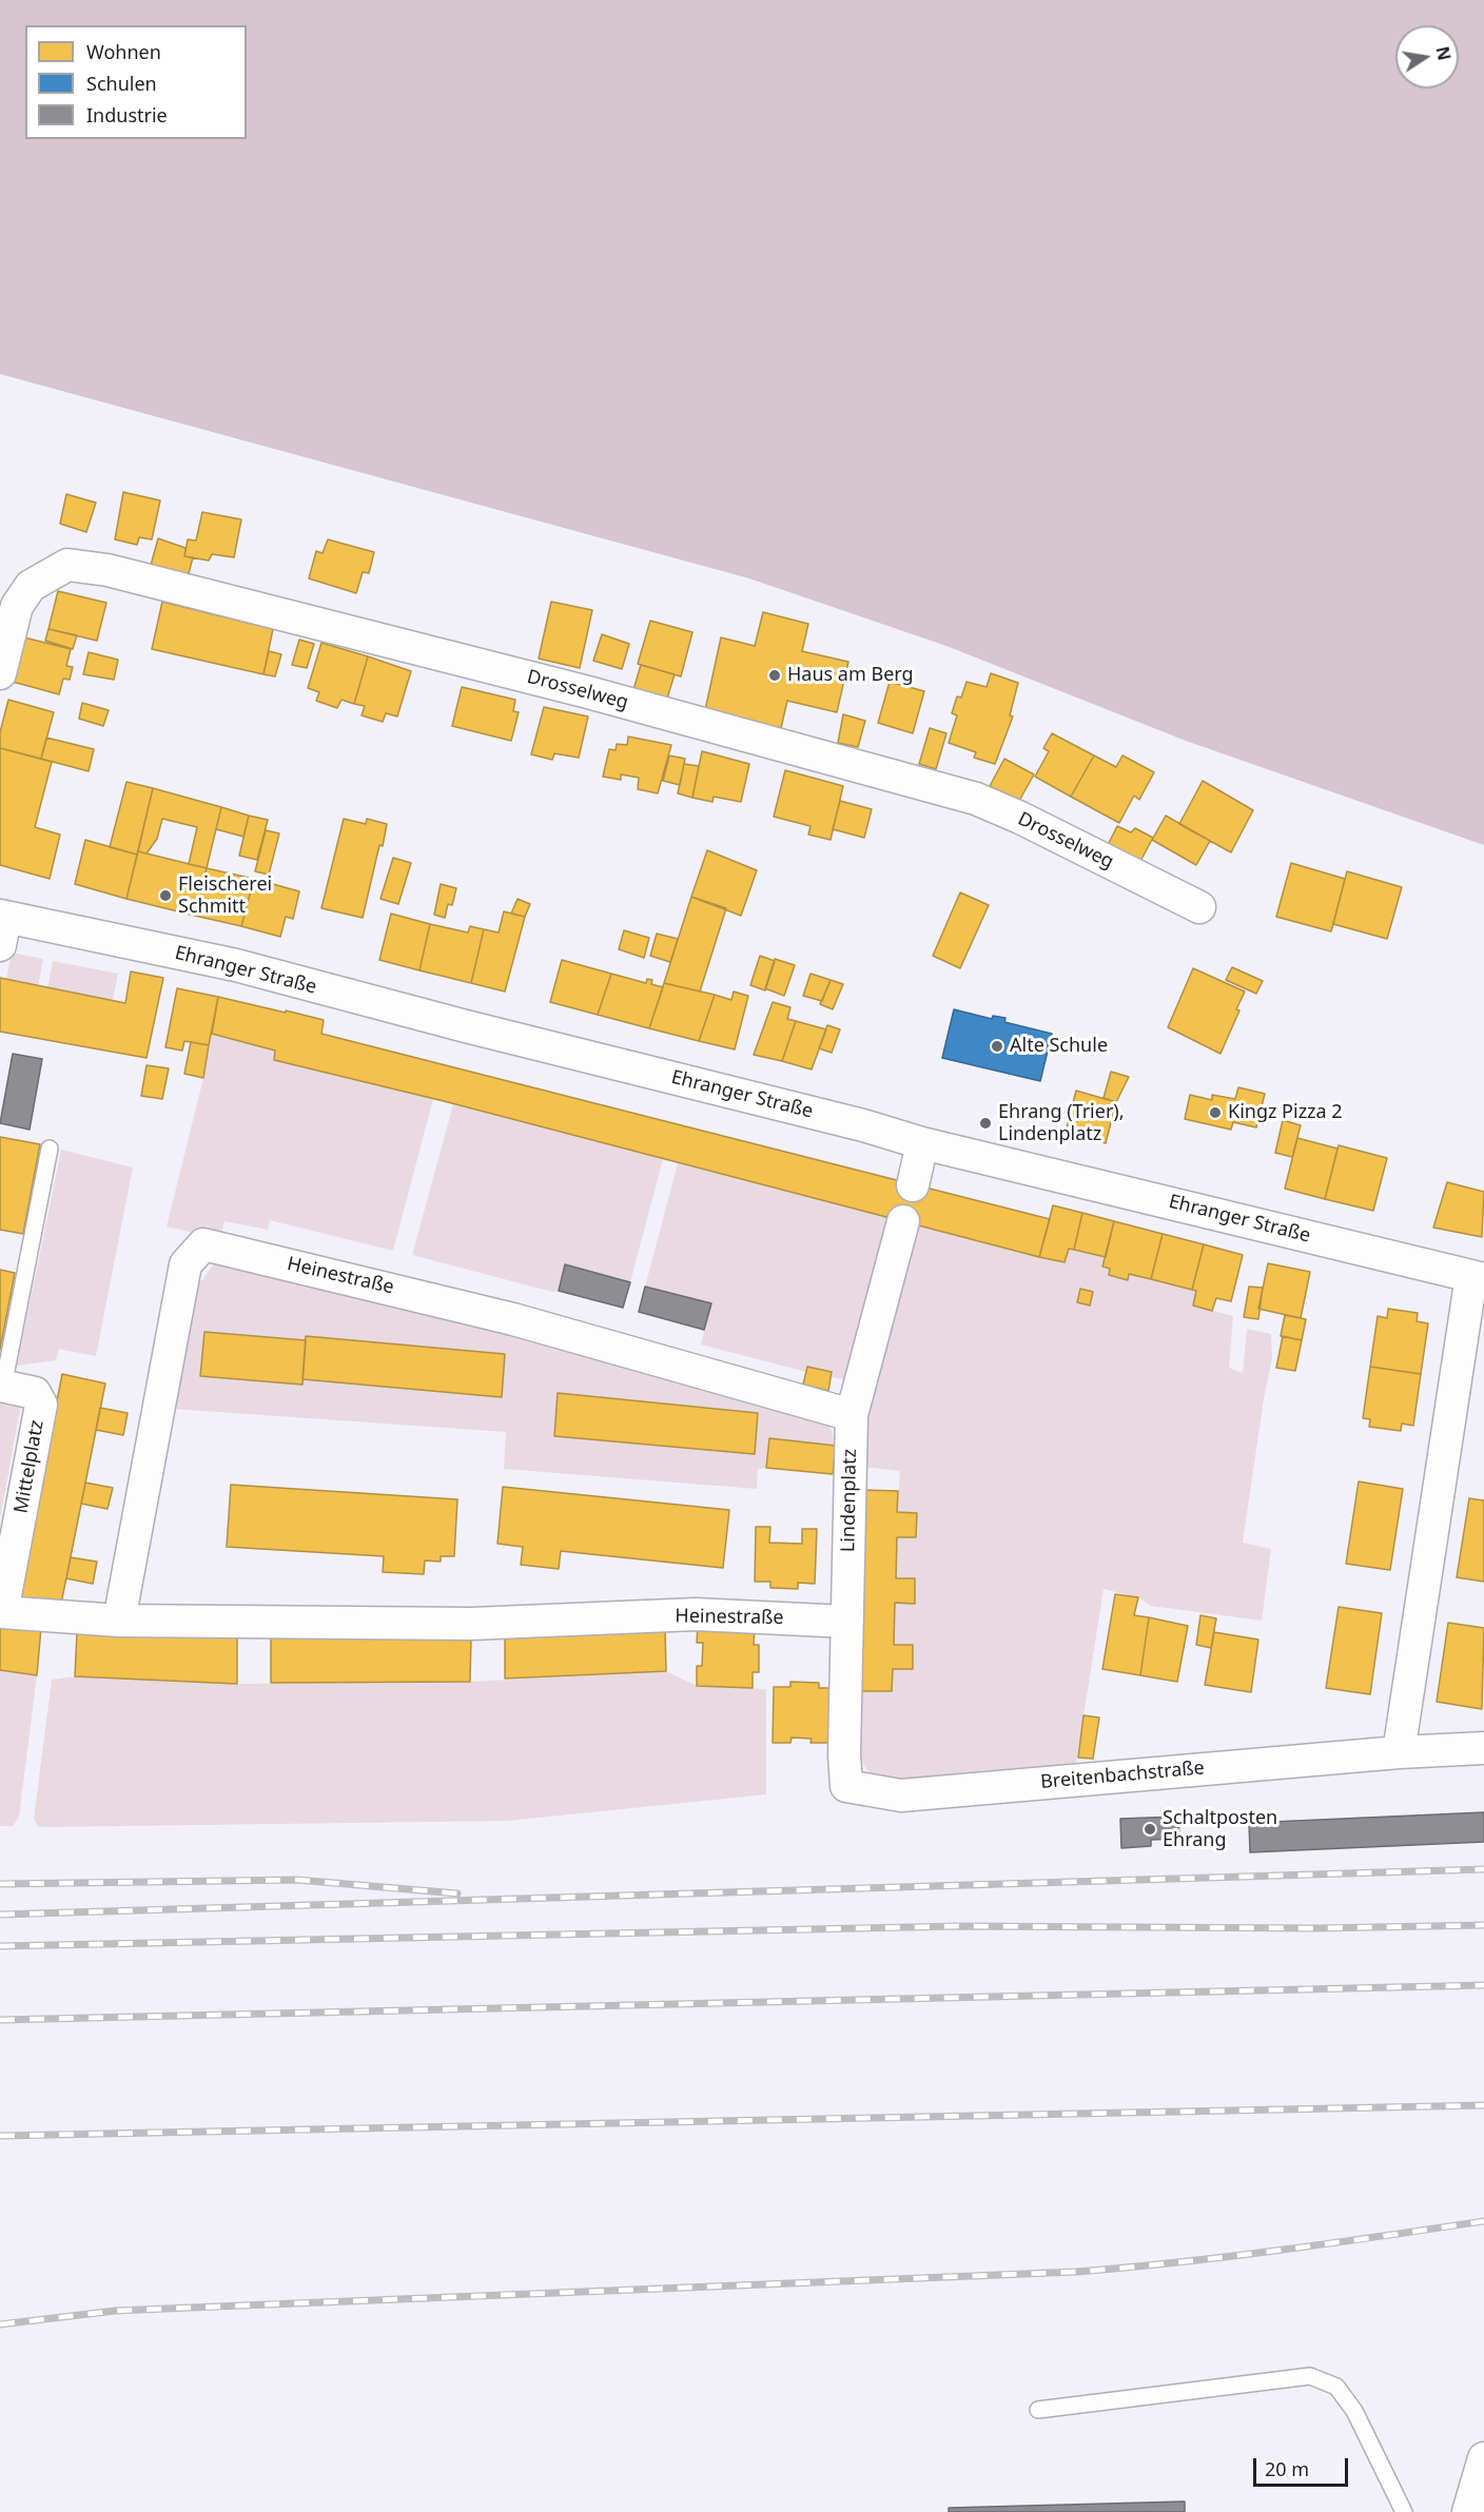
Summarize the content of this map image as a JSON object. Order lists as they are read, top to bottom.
{
  "streets": {
    "street": [
      "Drosselweg",
      "Ehranger Straße",
      "Heinestraße",
      "Mittelplatz",
      "Lindenplatz",
      "Breitenbachstraße"
    ]
  },
  "crossings": [
    ["Heinestraße", "Mittelplatz"],
    ["Heinestraße", "Lindenplatz"],
    ["Lindenplatz", "Breitenbachstraße"]
  ],
  "places": [
    "Haus am Berg",
    "Fleischerei Schmitt",
    "Alte Schule",
    "Kingz Pizza 2",
    "Ehrang (Trier), Lindenplatz",
    "Schaltposten Ehrang"
  ],
  "legend": ["Wohnen", "Schulen", "Industrie"],
  "scale_bar": "20 m",
  "north": "right"
}
